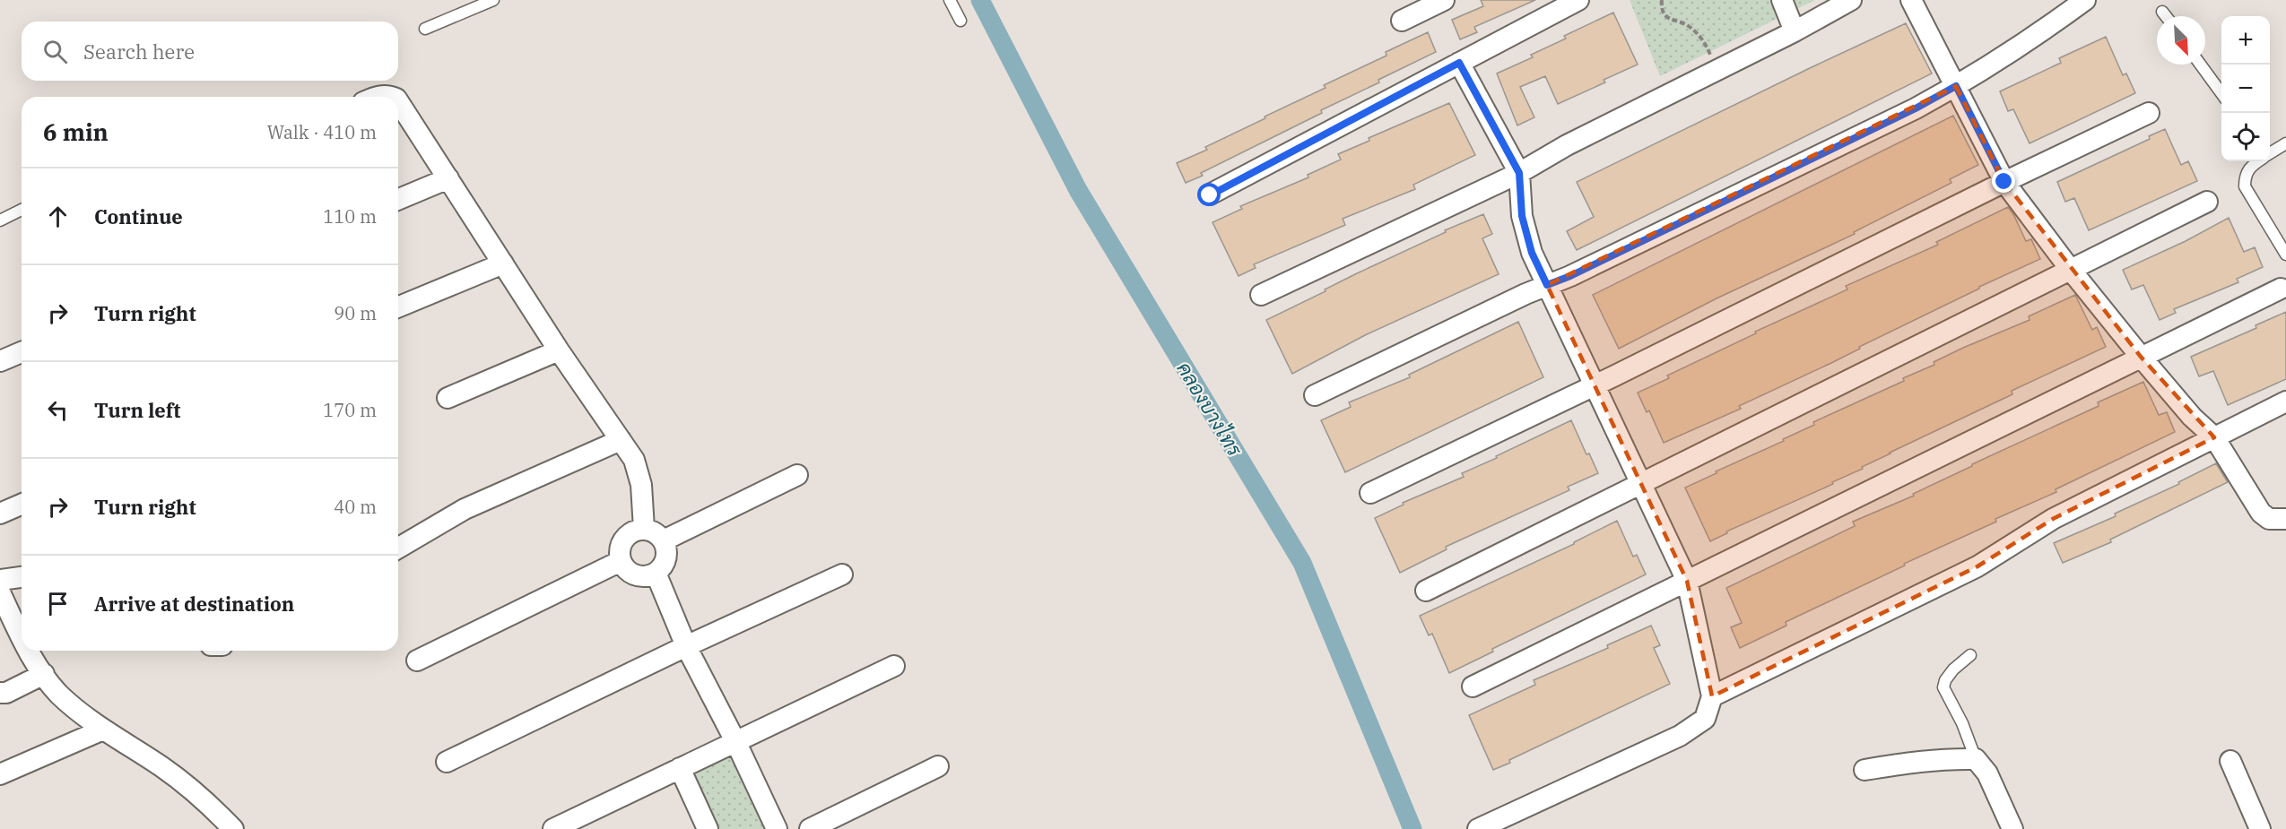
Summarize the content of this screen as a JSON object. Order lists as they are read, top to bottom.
{
  "water": ["คลองบางไทร"],
  "north": "bottom right",
  "page": {
    "map_buttons": ["+", "−"],
    "search": "Search here",
    "heading": ["6 min", "Walk · 410 m"],
    "list": [
      ["Continue", "110 m"],
      ["Turn right", "90 m"],
      ["Turn left", "170 m"],
      ["Turn right", "40 m"],
      "Arrive at destination"
    ]
  }
}
